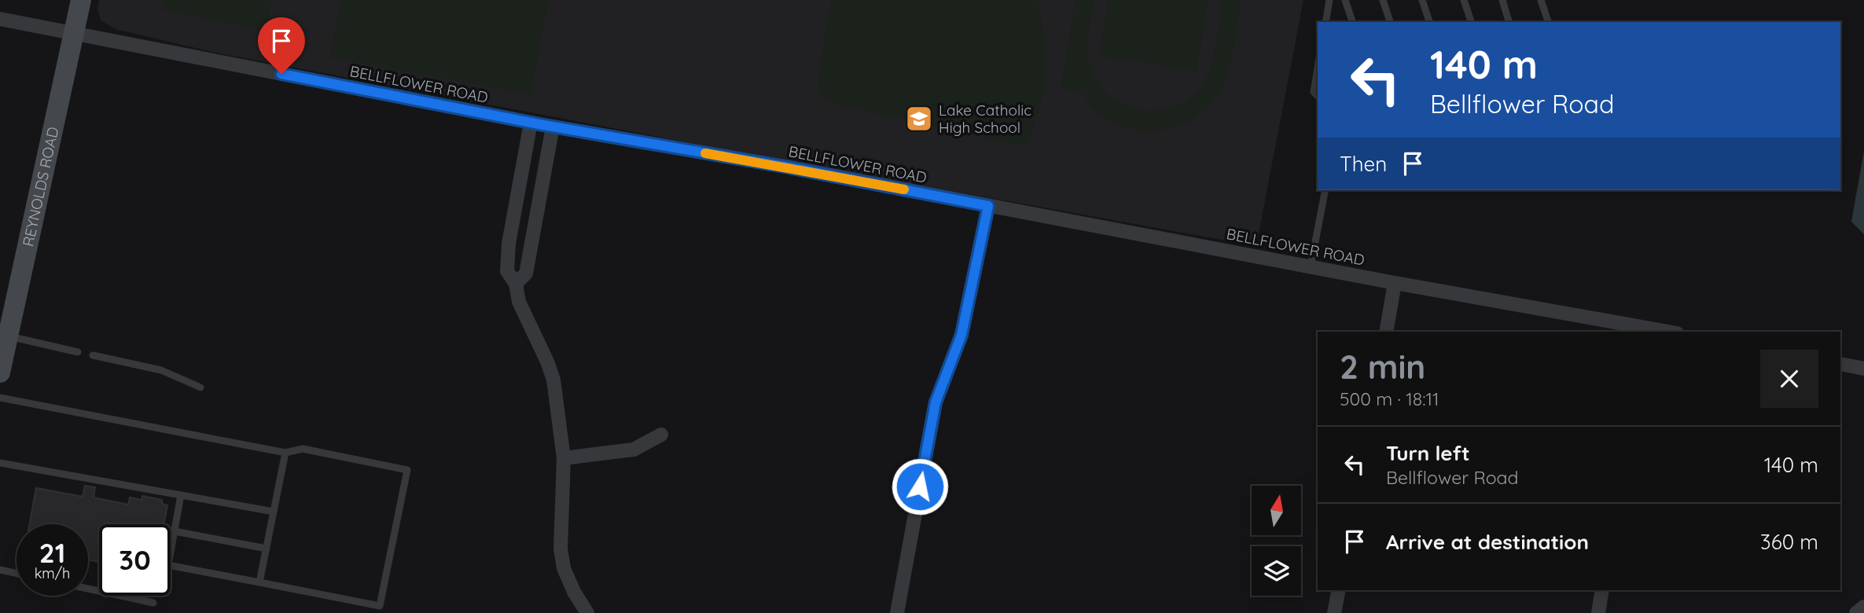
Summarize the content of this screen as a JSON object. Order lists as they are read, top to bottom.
{
  "streets": {
    "main road": ["REYNOLDS ROAD"],
    "street": ["BELLFLOWER ROAD"]
  },
  "crossings": [
    ["BELLFLOWER ROAD", "REYNOLDS ROAD"]
  ],
  "places": {
    "school or university": ["Lake Catholic High School"]
  },
  "north": "top",
  "page": {
    "turn": ["140 m", "Bellflower Road"],
    "then": "Then",
    "heading": ["2 min", "500 m · 18:11"],
    "list": [
      {
        "name": "Turn left",
        "note": "Bellflower Road",
        "value": "140 m"
      },
      {
        "name": "Arrive at destination",
        "value": "360 m"
      }
    ],
    "speed": "21 km/h",
    "limit": "30"
  }
}
